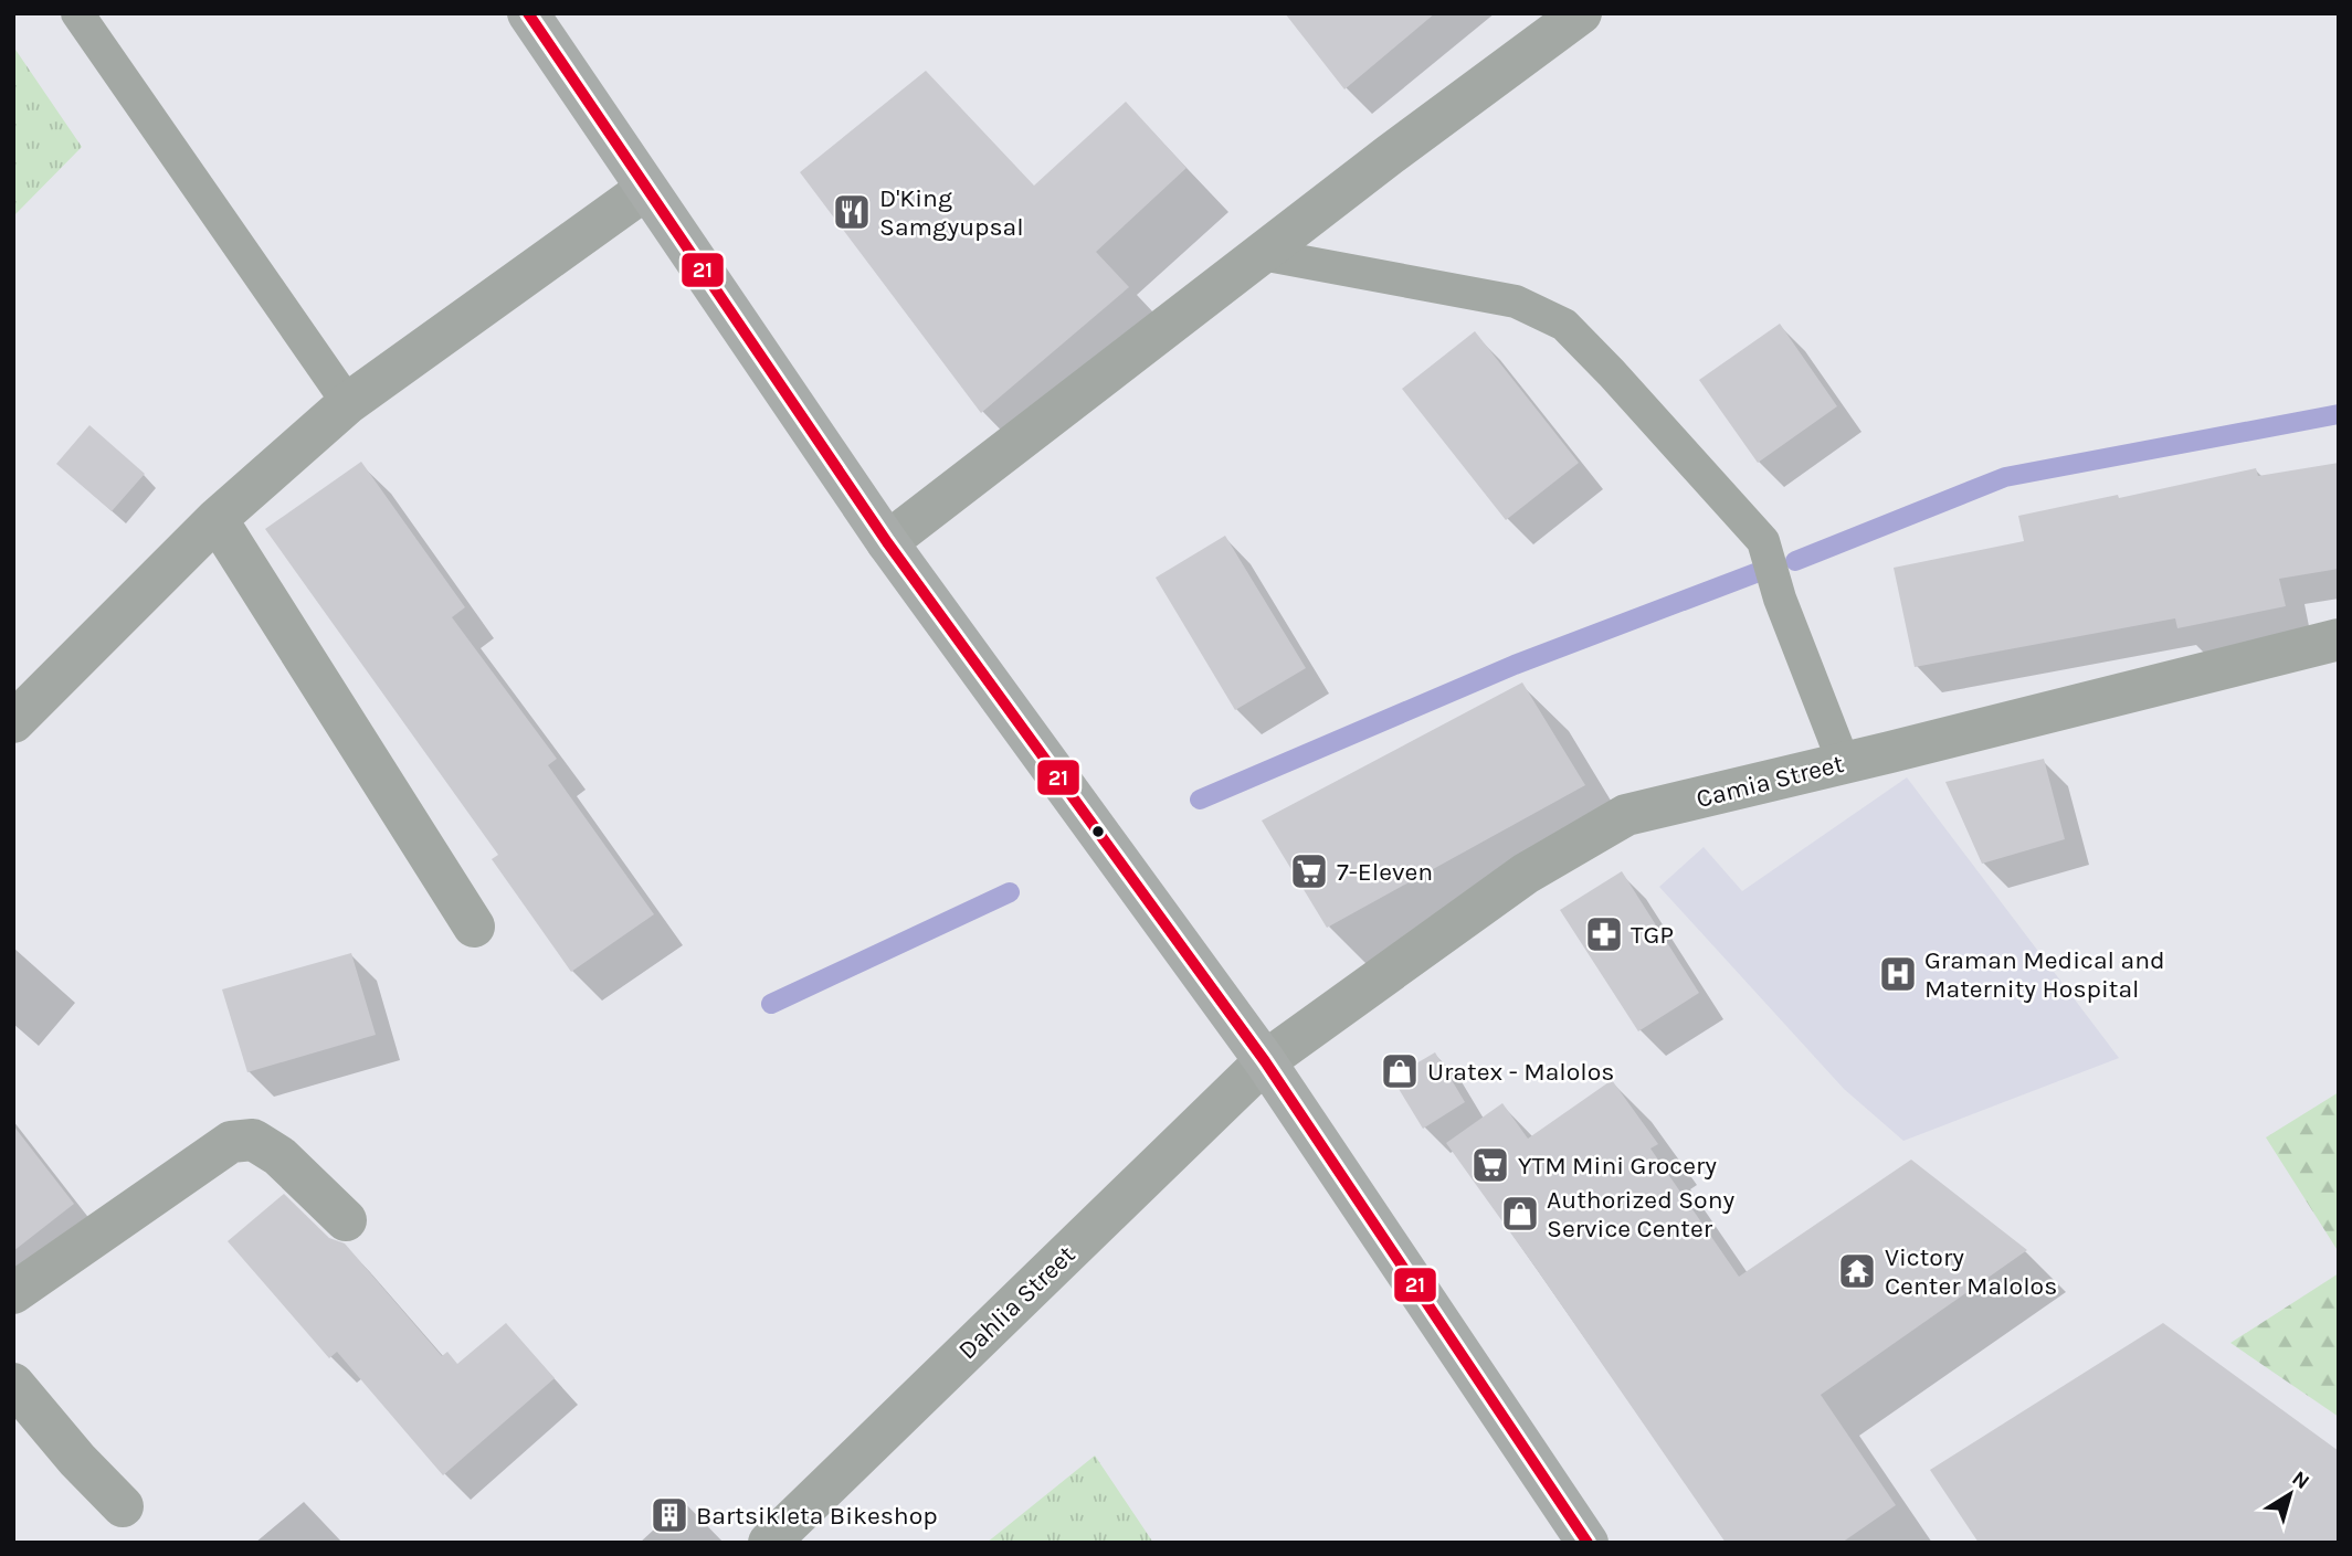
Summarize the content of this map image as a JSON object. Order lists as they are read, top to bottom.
{
  "streets": {
    "street": ["Camia Street", "Dahlia Street"]
  },
  "crossings": [
    ["Camia Street", "Dahlia Street"]
  ],
  "places": {
    "restaurant": ["D'King Samgyupsal"],
    "supermarket": ["7-Eleven", "YTM Mini Grocery"],
    "pharmacy": ["TGP"],
    "hospital": ["Graman Medical and Maternity Hospital"],
    "shop": ["Uratex - Malolos", "Authorized Sony Service Center"],
    "temple": ["Victory Center Malolos"],
    "building": ["Bartsikleta Bikeshop"]
  },
  "lines": ["transit line 21"],
  "north": "top right"
}
